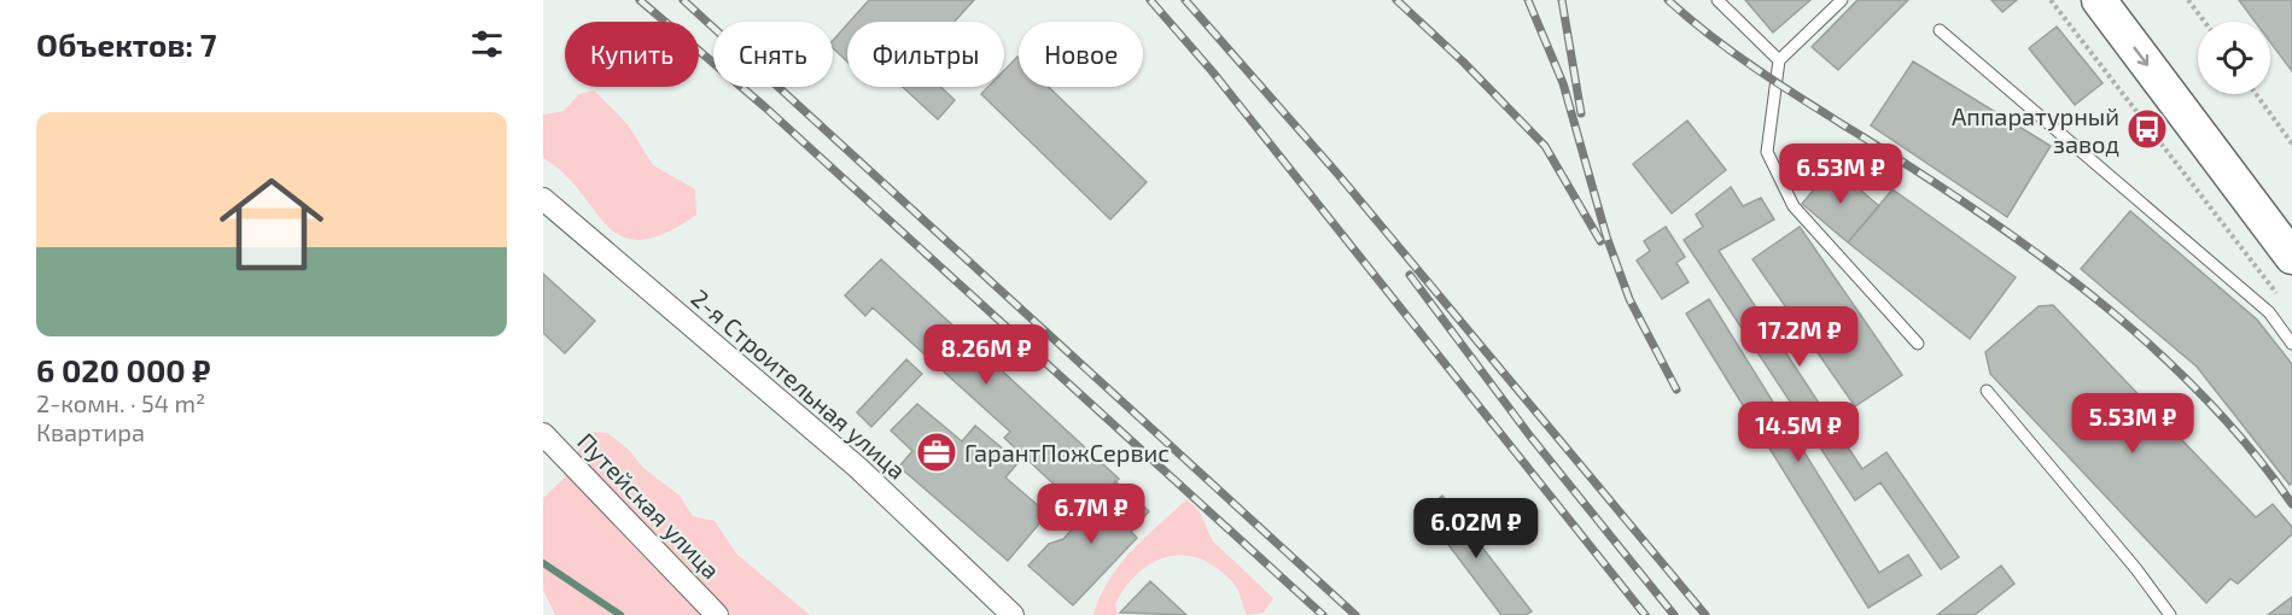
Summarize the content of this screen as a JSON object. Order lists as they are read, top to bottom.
{
  "streets": {
    "street": ["2-я Строительная улица", "Путейская улица"]
  },
  "places": {
    "bus stop": ["Аппаратурный завод"],
    "office": ["ГарантПожСервис"]
  },
  "page": {
    "heading": "Объектов: 7",
    "chip": [
      "Купить",
      "Снять",
      "Фильтры",
      "Новое"
    ],
    "list": [
      {
        "name": "6 020 000 ₽",
        "note": "2-комн. · 54 m² · Квартира"
      }
    ],
    "price": [
      "6.53M ₽",
      "17.2M ₽",
      "8.26M ₽",
      "5.53M ₽",
      "14.5M ₽",
      "6.7M ₽",
      "6.02M ₽"
    ]
  }
}
